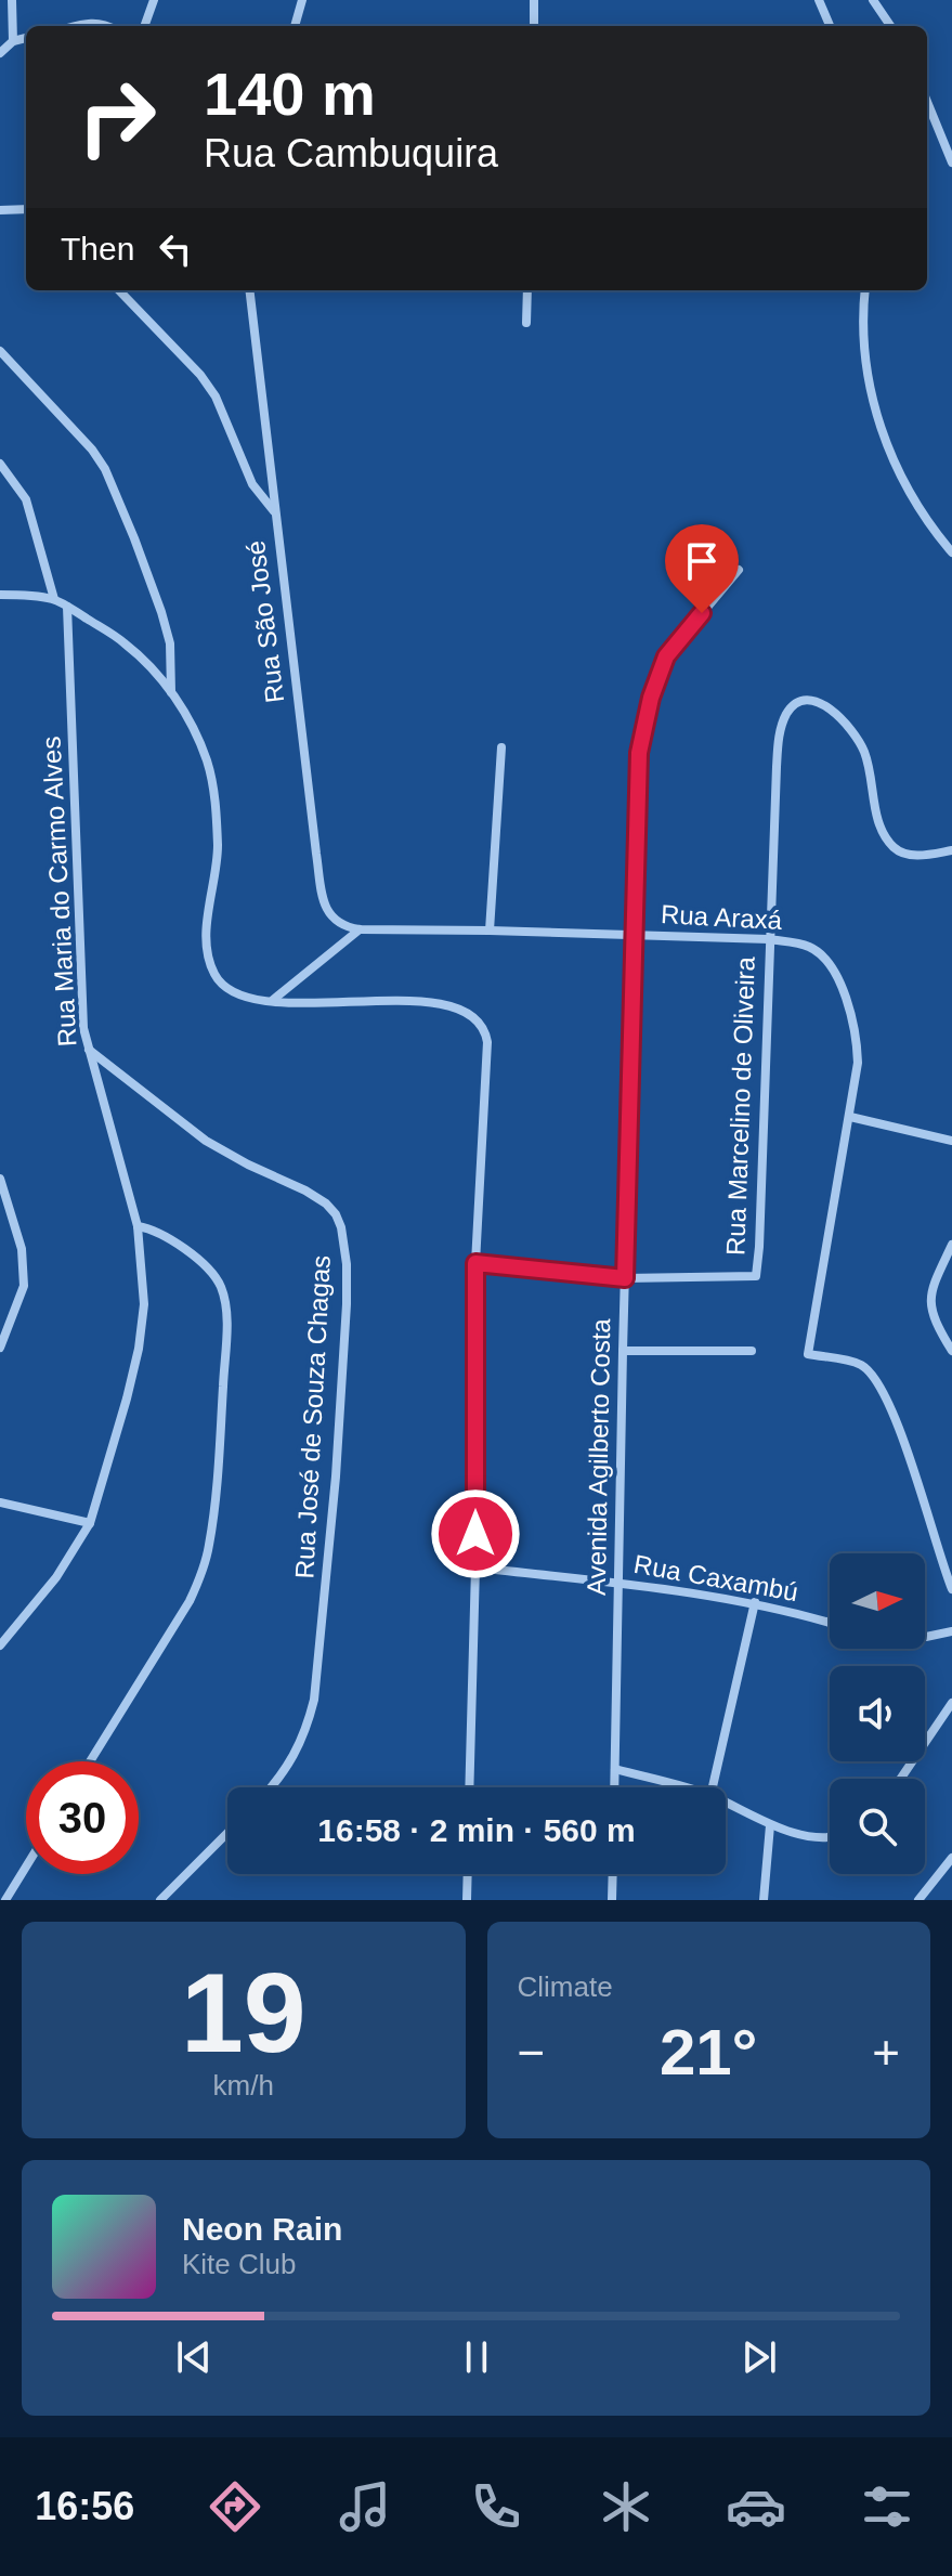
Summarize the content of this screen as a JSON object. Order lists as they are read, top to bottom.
{
  "streets": {
    "street": [
      "Rua São José",
      "Rua Maria do Carmo Alves",
      "Rua Araxá",
      "Rua Marcelino de Oliveira",
      "Rua José de Souza Chagas",
      "Avenida Agilberto Costa",
      "Rua Caxambú"
    ]
  },
  "crossings": [
    ["Rua São José", "Rua Araxá"],
    ["Rua Maria do Carmo Alves", "Rua José de Souza Chagas"],
    ["Rua Araxá", "Rua Marcelino de Oliveira"],
    ["Rua Araxá", "Avenida Agilberto Costa"],
    ["Rua Marcelino de Oliveira", "Avenida Agilberto Costa"],
    ["Avenida Agilberto Costa", "Rua Caxambú"]
  ],
  "north": "right",
  "page": {
    "turn": ["140 m", "Rua Cambuquira"],
    "then": "Then",
    "limit": "30",
    "trip": "16:58 · 2 min · 560 m",
    "tile": [
      ["19", "km/h"],
      "Climate"
    ],
    "heat": ["−", "21°", "+"],
    "song": ["Neon Rain", "Kite Club"],
    "tabs": "16:56"
  }
}
